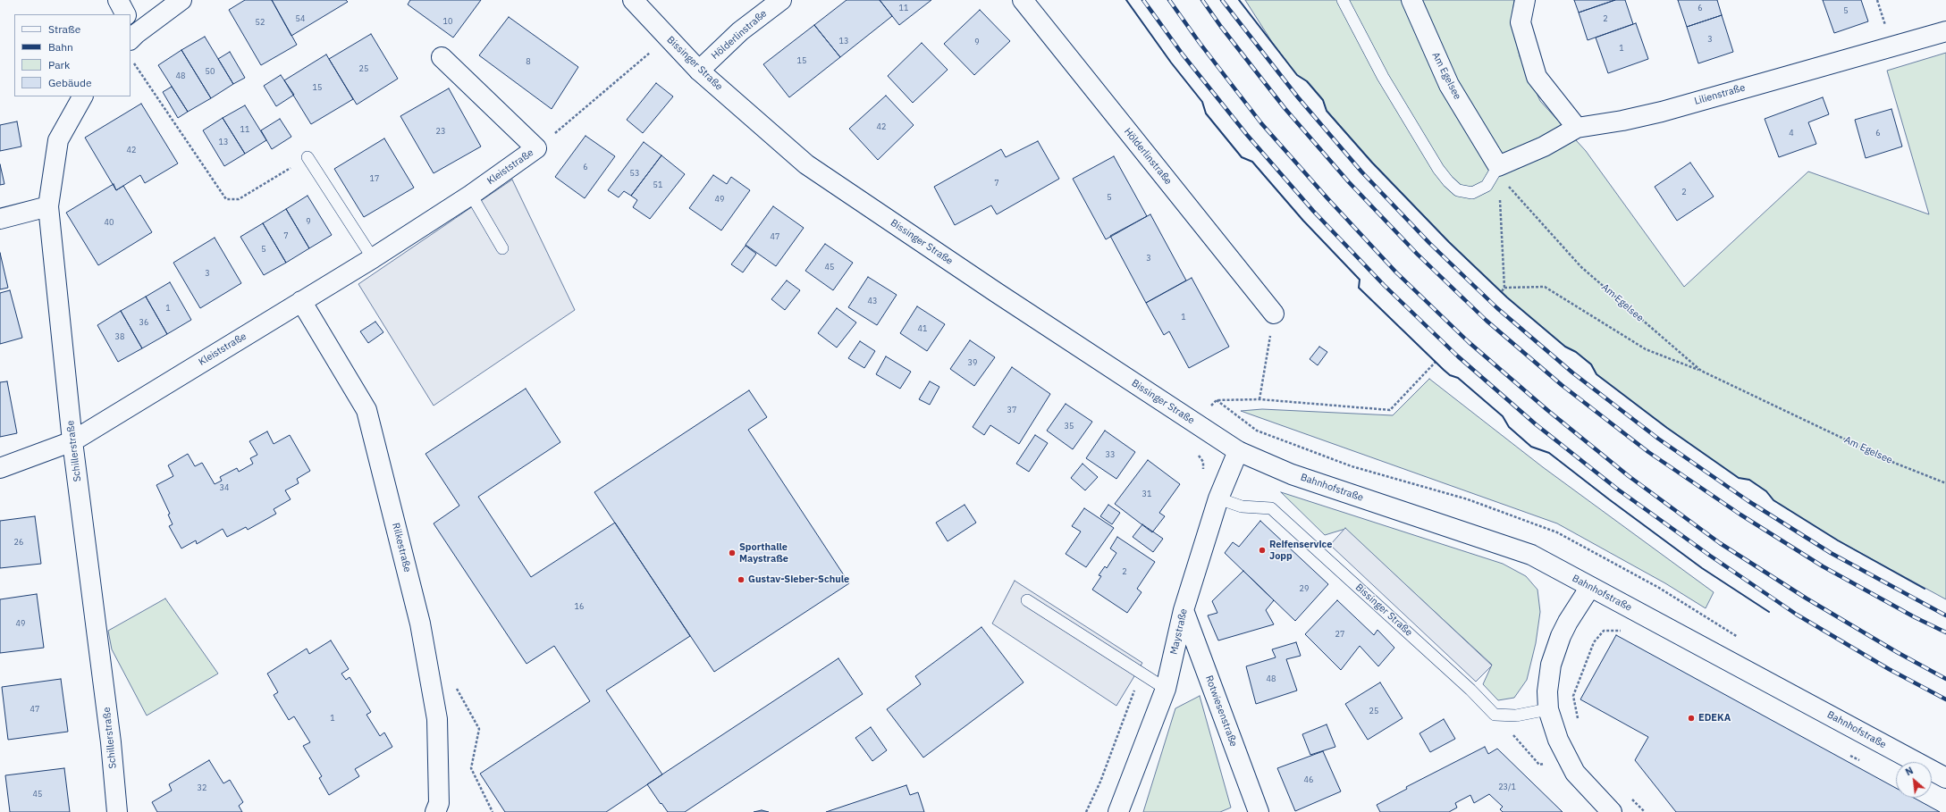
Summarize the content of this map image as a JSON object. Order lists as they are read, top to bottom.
{
  "streets": {
    "street": [
      "Hölderlinstraße",
      "Bissinger Straße",
      "Am Egelsee",
      "Lilienstraße",
      "Kleiststraße",
      "Schillerstraße",
      "Bahnhofstraße",
      "Rilkestraße",
      "Maystraße",
      "Rotwiesenstraße"
    ]
  },
  "crossings": [
    ["Hölderlinstraße", "Bissinger Straße"],
    ["Bissinger Straße", "Bahnhofstraße"],
    ["Bissinger Straße", "Maystraße"],
    ["Am Egelsee", "Lilienstraße"],
    ["Kleiststraße", "Schillerstraße"],
    ["Kleiststraße", "Rilkestraße"],
    ["Bahnhofstraße", "Maystraße"],
    ["Maystraße", "Rotwiesenstraße"]
  ],
  "places": [
    "Reifenservice Jopp",
    "Sporthalle Maystraße",
    "Gustav-Sieber-Schule",
    "EDEKA"
  ],
  "house_numbers": [
    "11",
    "6",
    "5",
    "54",
    "2",
    "10",
    "52",
    "3",
    "13",
    "9",
    "1",
    "15",
    "8",
    "25",
    "50",
    "48",
    "15",
    "42",
    "11",
    "23",
    "4",
    "6",
    "13",
    "42",
    "6",
    "53",
    "17",
    "7",
    "51",
    "2",
    "5",
    "49",
    "9",
    "40",
    "7",
    "47",
    "5",
    "3",
    "45",
    "3",
    "43",
    "1",
    "1",
    "36",
    "41",
    "38",
    "39",
    "37",
    "35",
    "33",
    "34",
    "31",
    "26",
    "2",
    "29",
    "16",
    "49",
    "27",
    "48",
    "47",
    "25",
    "1",
    "46",
    "23/1",
    "32",
    "45"
  ],
  "legend": [
    "Straße",
    "Bahn",
    "Park",
    "Gebäude"
  ],
  "north": "top left"
}
